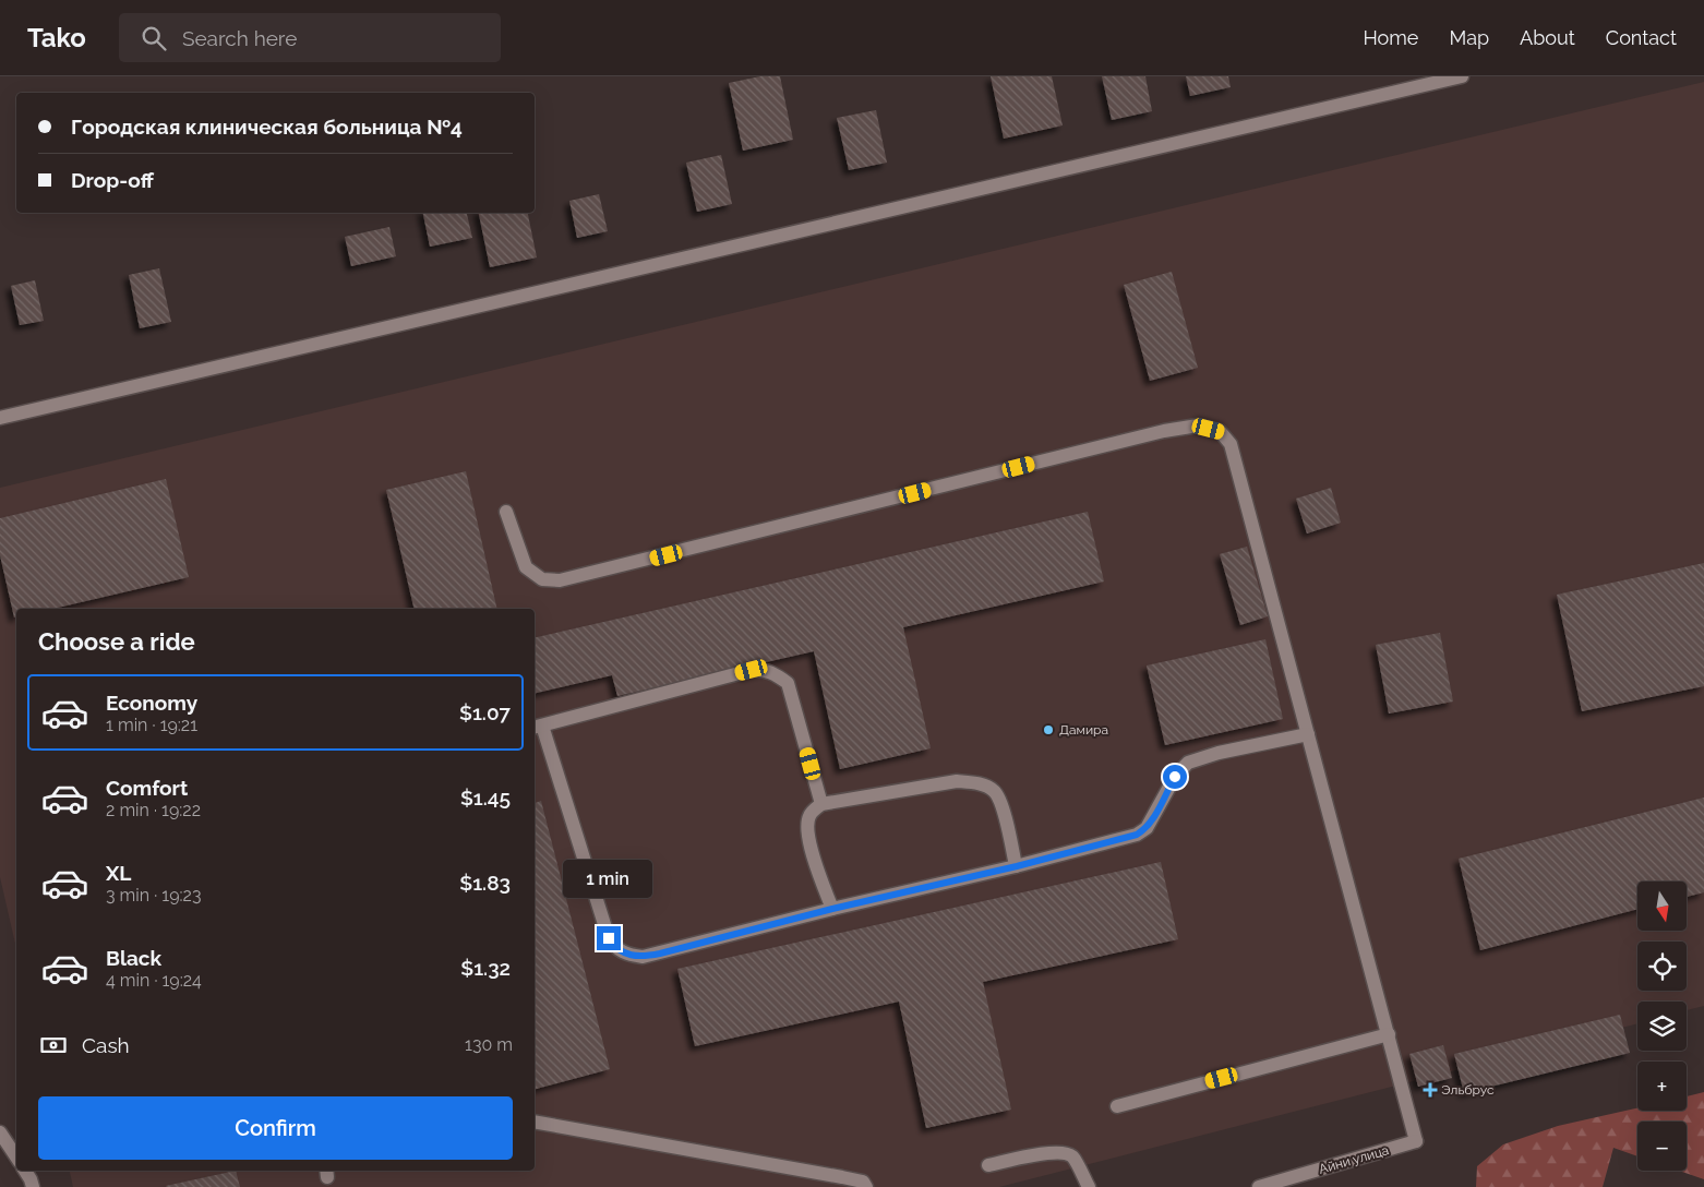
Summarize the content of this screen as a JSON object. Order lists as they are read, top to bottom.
{
  "streets": {
    "street": ["Айни улица"]
  },
  "places": {
    "other": ["Дамира"],
    "health": ["Эльбрус"]
  },
  "north": "bottom",
  "page": {
    "header": "Tako",
    "search": "Search here",
    "nav": [
      "Home",
      "Map",
      "About",
      "Contact"
    ],
    "banner": ["Городская клиническая больница №4", "Drop-off"],
    "heading": "Choose a ride",
    "list": [
      {
        "name": "Economy",
        "note": "1 min · 19:21",
        "value": "$1.07"
      },
      {
        "name": "Comfort",
        "note": "2 min · 19:22",
        "value": "$1.45"
      },
      {
        "name": "XL",
        "note": "3 min · 19:23",
        "value": "$1.83"
      },
      {
        "name": "Black",
        "note": "4 min · 19:24",
        "value": "$1.32"
      }
    ],
    "bubble": "1 min",
    "map_buttons": ["+", "−"],
    "pay": ["Cash", "130 m"],
    "buttons": "Confirm"
  }
}
